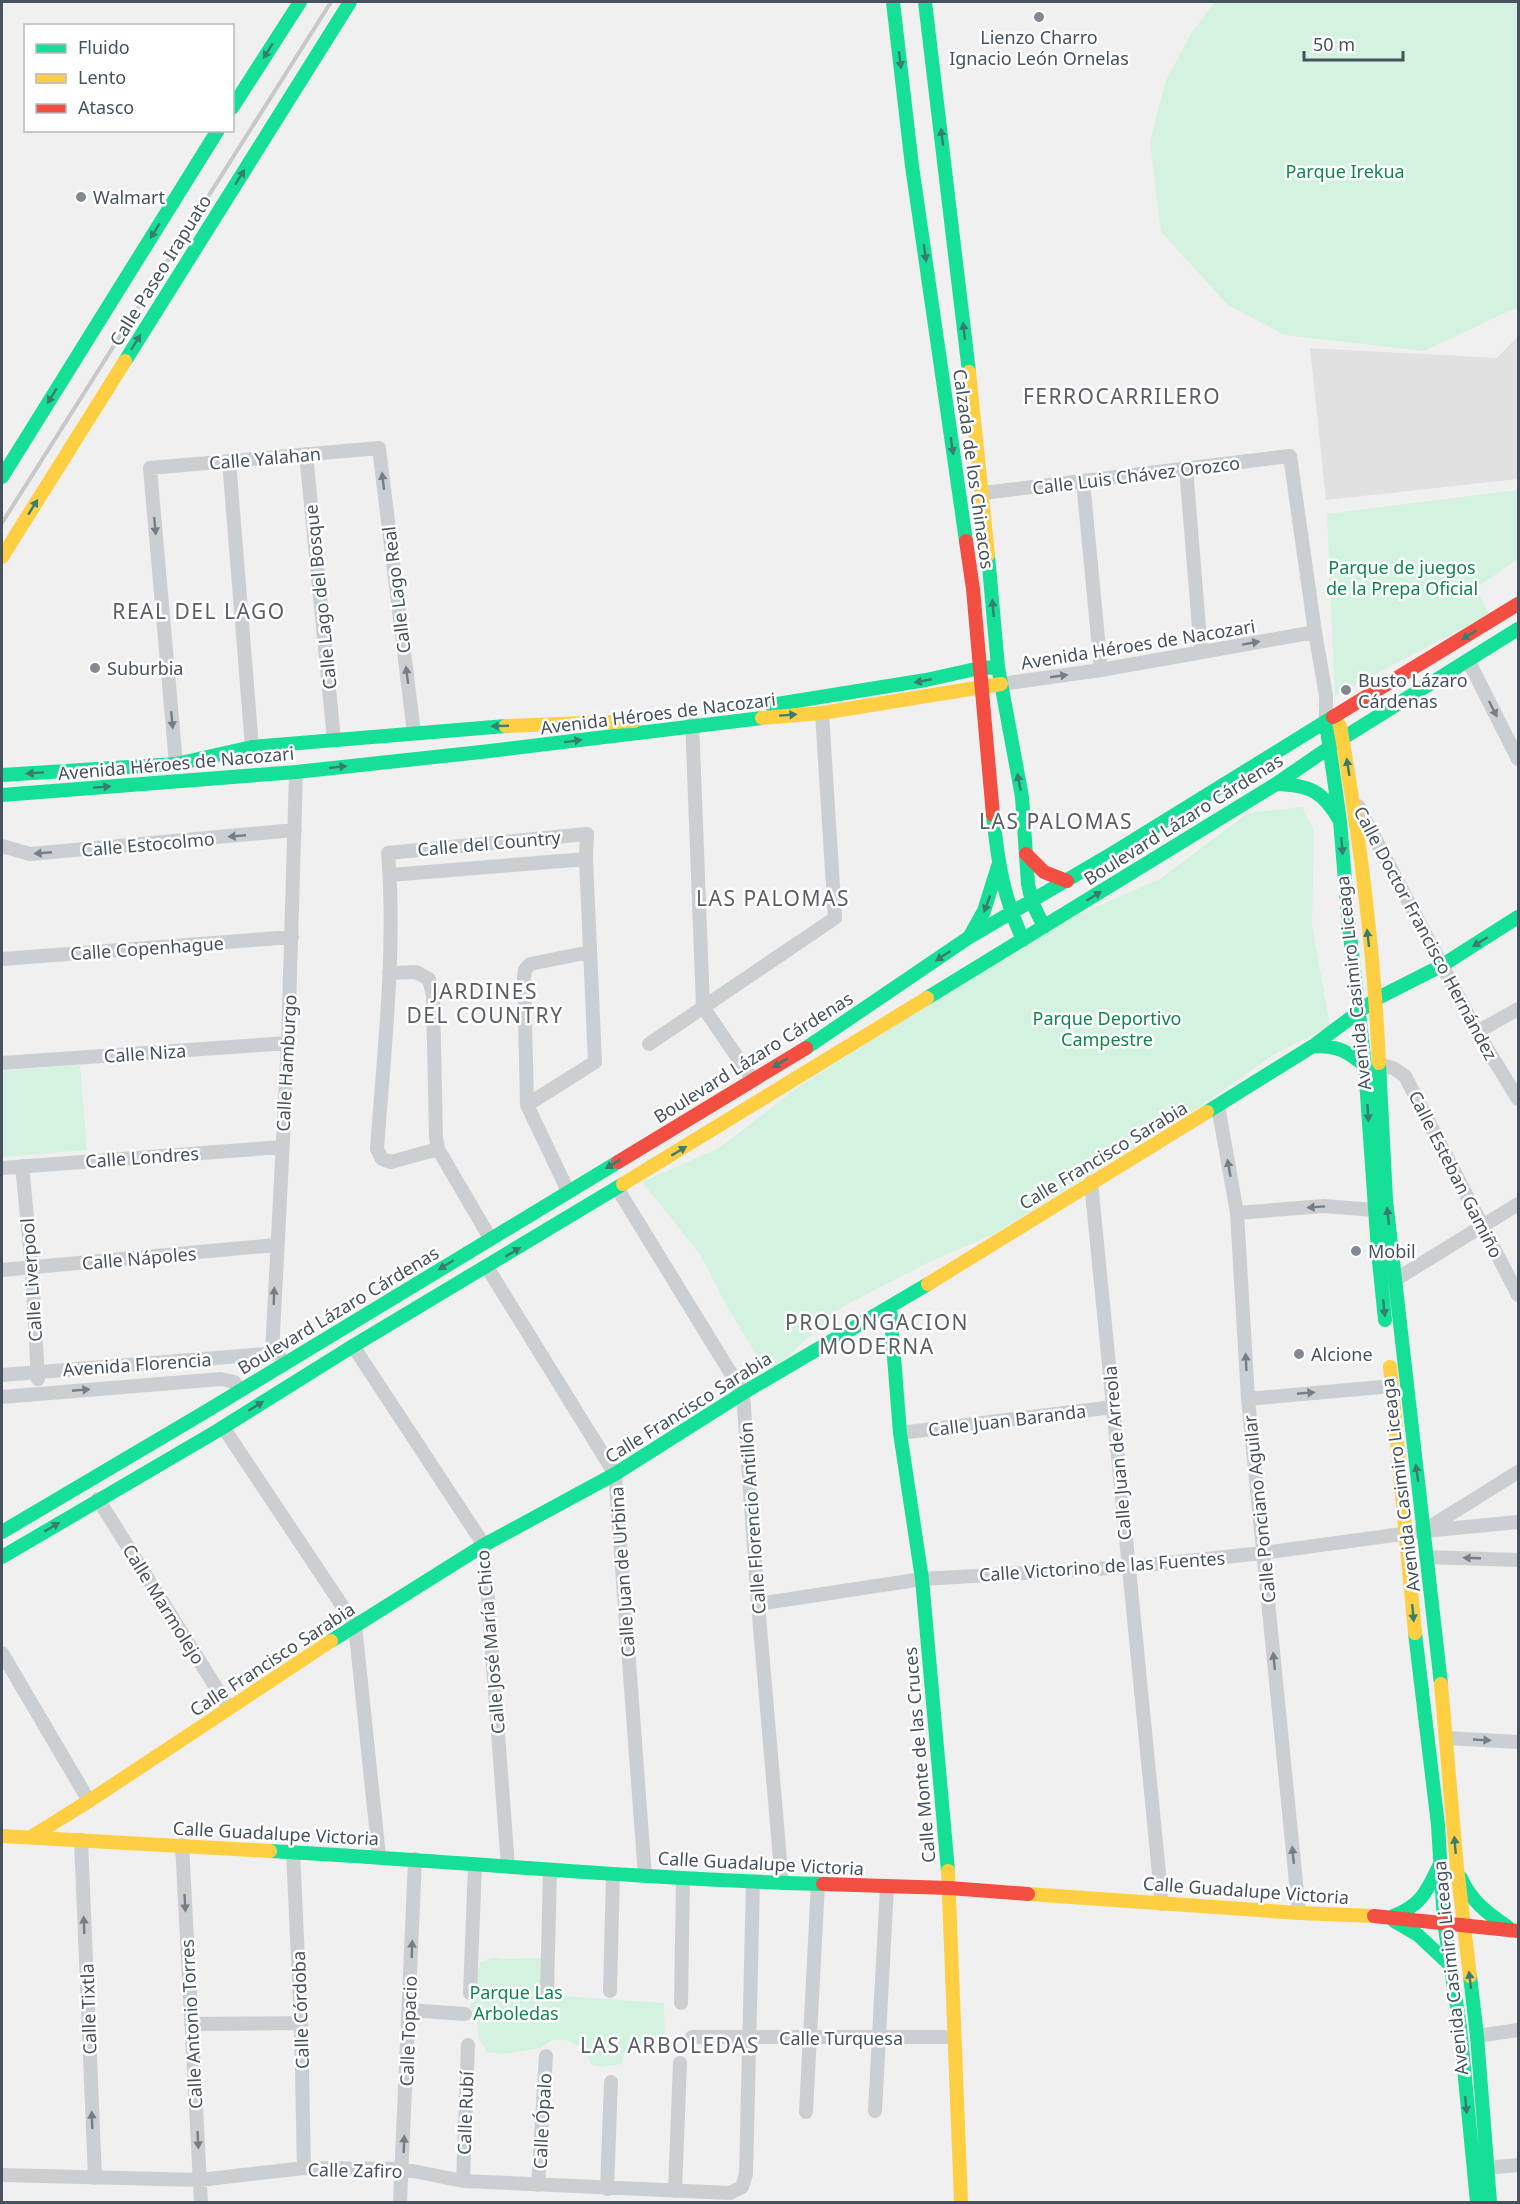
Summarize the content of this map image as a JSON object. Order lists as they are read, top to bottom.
{
  "streets": {
    "main road": [
      "Calle Paseo Irapuato",
      "Calzada de los Chinacos",
      "Avenida Héroes de Nacozari",
      "Boulevard Lázaro Cárdenas",
      "Avenida Casimiro Liceaga",
      "Calle Francisco Sarabia",
      "Calle Monte de las Cruces",
      "Calle Guadalupe Victoria"
    ],
    "street": [
      "Calle Yalahan",
      "Calle Luis Chávez Orozco",
      "Calle Lago Real",
      "Calle Lago del Bosque",
      "Calle del Country",
      "Calle Estocolmo",
      "Calle Doctor Francisco Hernández",
      "Calle Copenhague",
      "Calle Niza",
      "Calle Hamburgo",
      "Calle Londres",
      "Calle Esteban Gamiño",
      "Calle Nápoles",
      "Calle Liverpool",
      "Avenida Florencia",
      "Calle Juan Baranda",
      "Calle Juan de Arreola",
      "Calle Ponciano Aguilar",
      "Calle Florencio Antillón",
      "Calle Victorino de las Fuentes",
      "Calle Juan de Urbina",
      "Calle Marmolejo",
      "Calle José María Chico",
      "Calle Tixtla",
      "Calle Córdoba",
      "Calle Antonio Torres",
      "Calle Topacio",
      "Calle Turquesa",
      "Calle Rubí",
      "Calle Ópalo",
      "Calle Zafiro"
    ]
  },
  "crossings": [
    ["Calle Yalahan", "Calle Lago Real"],
    ["Calle Yalahan", "Calle Lago del Bosque"],
    ["Calle Yalahan", "Avenida Héroes de Nacozari"],
    ["Calzada de los Chinacos", "Calle Luis Chávez Orozco"],
    ["Calzada de los Chinacos", "Avenida Héroes de Nacozari"],
    ["Calzada de los Chinacos", "Boulevard Lázaro Cárdenas"],
    ["Calle Luis Chávez Orozco", "Avenida Casimiro Liceaga"],
    ["Calle Lago Real", "Avenida Héroes de Nacozari"],
    ["Calle Lago del Bosque", "Avenida Héroes de Nacozari"],
    ["Avenida Héroes de Nacozari", "Avenida Casimiro Liceaga"],
    ["Avenida Héroes de Nacozari", "Calle Hamburgo"],
    ["Boulevard Lázaro Cárdenas", "Avenida Casimiro Liceaga"],
    ["Boulevard Lázaro Cárdenas", "Avenida Florencia"],
    ["Boulevard Lázaro Cárdenas", "Calle Florencio Antillón"],
    ["Boulevard Lázaro Cárdenas", "Calle Juan de Urbina"],
    ["Boulevard Lázaro Cárdenas", "Calle Marmolejo"],
    ["Boulevard Lázaro Cárdenas", "Calle José María Chico"],
    ["Calle Estocolmo", "Calle Hamburgo"],
    ["Calle Doctor Francisco Hernández", "Avenida Casimiro Liceaga"],
    ["Calle Doctor Francisco Hernández", "Calle Francisco Sarabia"],
    ["Calle Copenhague", "Calle Hamburgo"],
    ["Avenida Casimiro Liceaga", "Calle Francisco Sarabia"],
    ["Avenida Casimiro Liceaga", "Calle Esteban Gamiño"],
    ["Avenida Casimiro Liceaga", "Calle Victorino de las Fuentes"],
    ["Avenida Casimiro Liceaga", "Calle Guadalupe Victoria"],
    ["Calle Niza", "Calle Hamburgo"],
    ["Calle Hamburgo", "Calle Londres"],
    ["Calle Hamburgo", "Calle Nápoles"],
    ["Calle Hamburgo", "Avenida Florencia"],
    ["Calle Francisco Sarabia", "Calle Juan de Arreola"],
    ["Calle Francisco Sarabia", "Calle Ponciano Aguilar"],
    ["Calle Francisco Sarabia", "Calle Florencio Antillón"],
    ["Calle Francisco Sarabia", "Calle Juan de Urbina"],
    ["Calle Francisco Sarabia", "Calle Marmolejo"],
    ["Calle Francisco Sarabia", "Calle José María Chico"],
    ["Calle Francisco Sarabia", "Calle Monte de las Cruces"],
    ["Calle Francisco Sarabia", "Calle Guadalupe Victoria"],
    ["Calle Londres", "Calle Liverpool"],
    ["Calle Nápoles", "Calle Liverpool"],
    ["Calle Liverpool", "Avenida Florencia"],
    ["Calle Juan Baranda", "Calle Juan de Arreola"],
    ["Calle Juan Baranda", "Calle Monte de las Cruces"],
    ["Calle Juan de Arreola", "Calle Victorino de las Fuentes"],
    ["Calle Juan de Arreola", "Calle Guadalupe Victoria"],
    ["Calle Ponciano Aguilar", "Calle Victorino de las Fuentes"],
    ["Calle Ponciano Aguilar", "Calle Guadalupe Victoria"],
    ["Calle Florencio Antillón", "Calle Victorino de las Fuentes"],
    ["Calle Florencio Antillón", "Calle Guadalupe Victoria"],
    ["Calle Victorino de las Fuentes", "Calle Monte de las Cruces"],
    ["Calle Juan de Urbina", "Calle Guadalupe Victoria"],
    ["Calle José María Chico", "Calle Guadalupe Victoria"],
    ["Calle Monte de las Cruces", "Calle Guadalupe Victoria"],
    ["Calle Monte de las Cruces", "Calle Turquesa"],
    ["Calle Guadalupe Victoria", "Calle Tixtla"],
    ["Calle Guadalupe Victoria", "Calle Córdoba"],
    ["Calle Guadalupe Victoria", "Calle Antonio Torres"],
    ["Calle Guadalupe Victoria", "Calle Topacio"],
    ["Calle Tixtla", "Calle Zafiro"],
    ["Calle Córdoba", "Calle Zafiro"],
    ["Calle Antonio Torres", "Calle Zafiro"],
    ["Calle Topacio", "Calle Zafiro"],
    ["Calle Turquesa", "Calle Zafiro"],
    ["Calle Rubí", "Calle Zafiro"],
    ["Calle Ópalo", "Calle Zafiro"]
  ],
  "one_way": [
    "Calle Lago Real",
    "Calle Estocolmo",
    "Calle Ponciano Aguilar",
    "Calle Tixtla",
    "Calle Antonio Torres"
  ],
  "districts": [
    "FERROCARRILERO",
    "REAL DEL LAGO",
    "LAS PALOMAS",
    "LAS PALOMAS",
    "JARDINES DEL COUNTRY",
    "PROLONGACION MODERNA",
    "LAS ARBOLEDAS"
  ],
  "parks": [
    "Parque Irekua",
    "Parque de juegos de la Prepa Oficial",
    "Parque Deportivo Campestre",
    "Parque Las Arboledas"
  ],
  "places": [
    "Lienzo Charro Ignacio León Ornelas",
    "Walmart",
    "Suburbia",
    "Busto Lázaro Cárdenas",
    "Mobil",
    "Alcione"
  ],
  "legend": ["Fluido", "Lento", "Atasco"],
  "scale_bar": "50 m"
}
